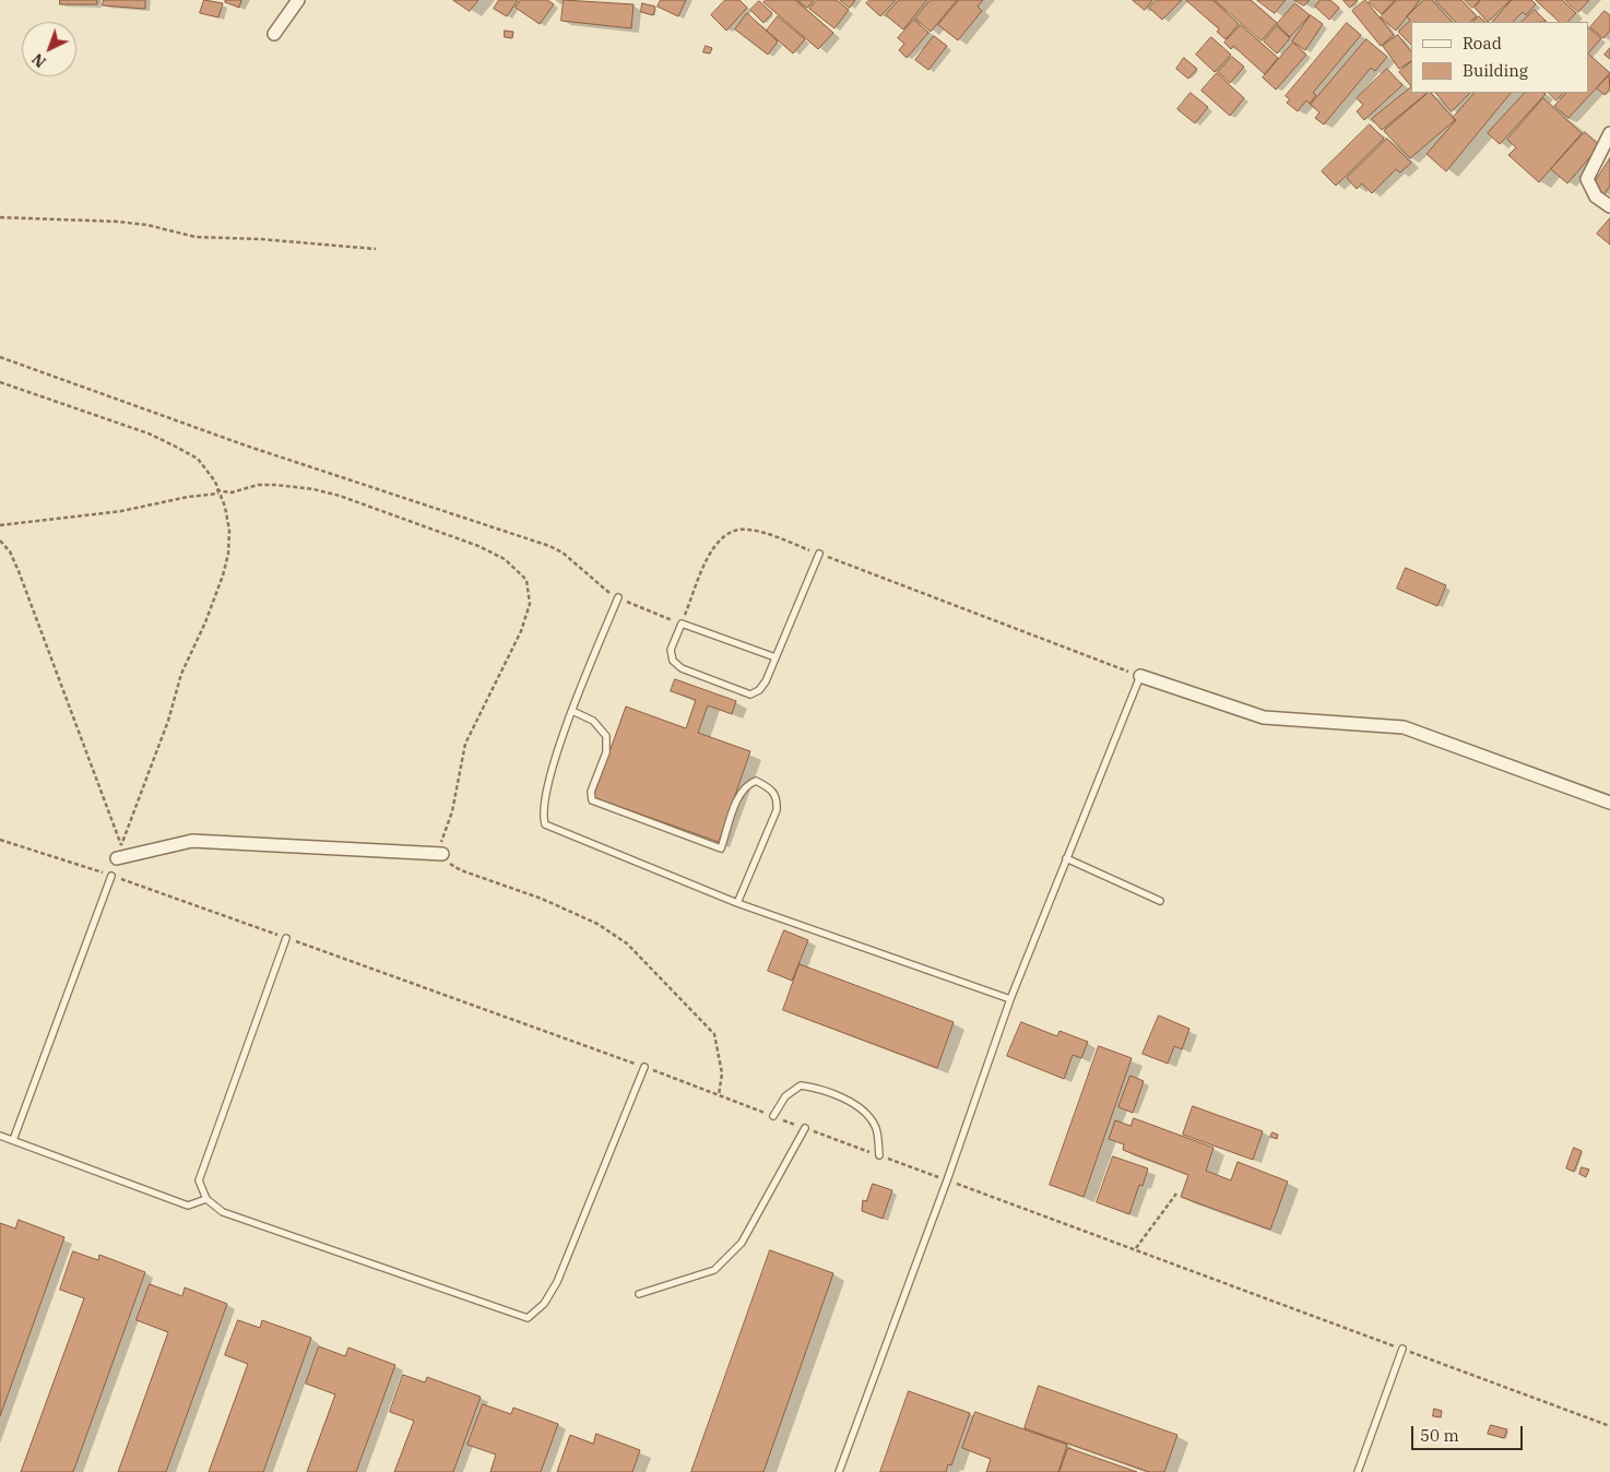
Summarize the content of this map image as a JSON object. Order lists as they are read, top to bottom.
{
  "legend": ["Road", "Building"],
  "scale_bar": "50 m",
  "north": "bottom left"
}
